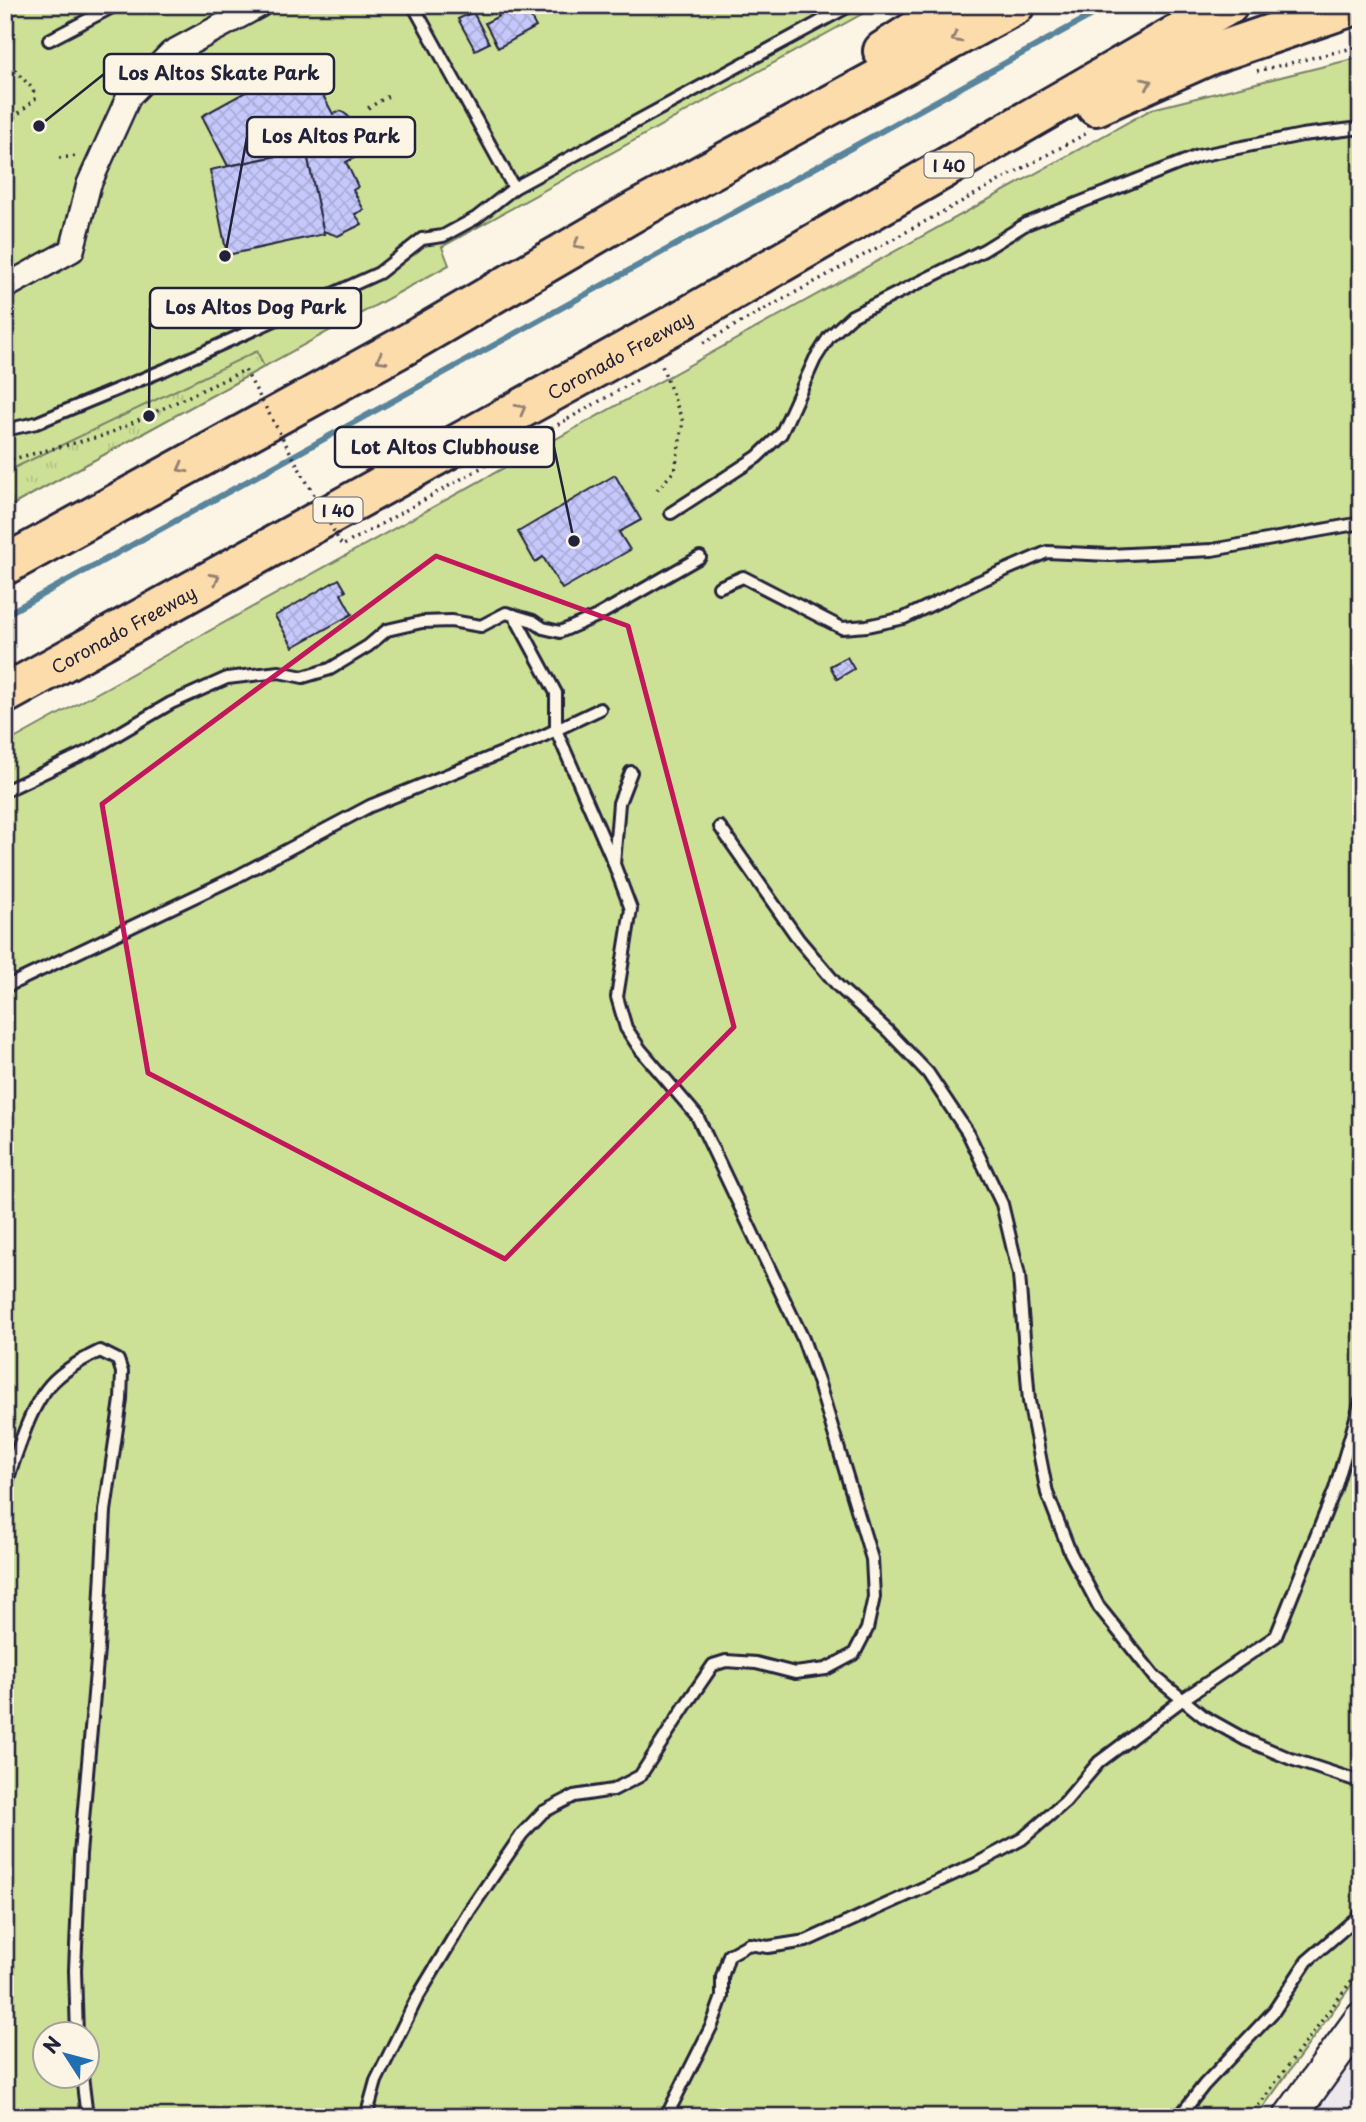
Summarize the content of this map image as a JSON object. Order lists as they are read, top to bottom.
{
  "streets": {
    "highway": ["I 40", "Coronado Freeway"]
  },
  "places": [
    "Los Altos Skate Park",
    "Los Altos Park",
    "Los Altos Dog Park",
    "Lot Altos Clubhouse"
  ],
  "north": "top left"
}
